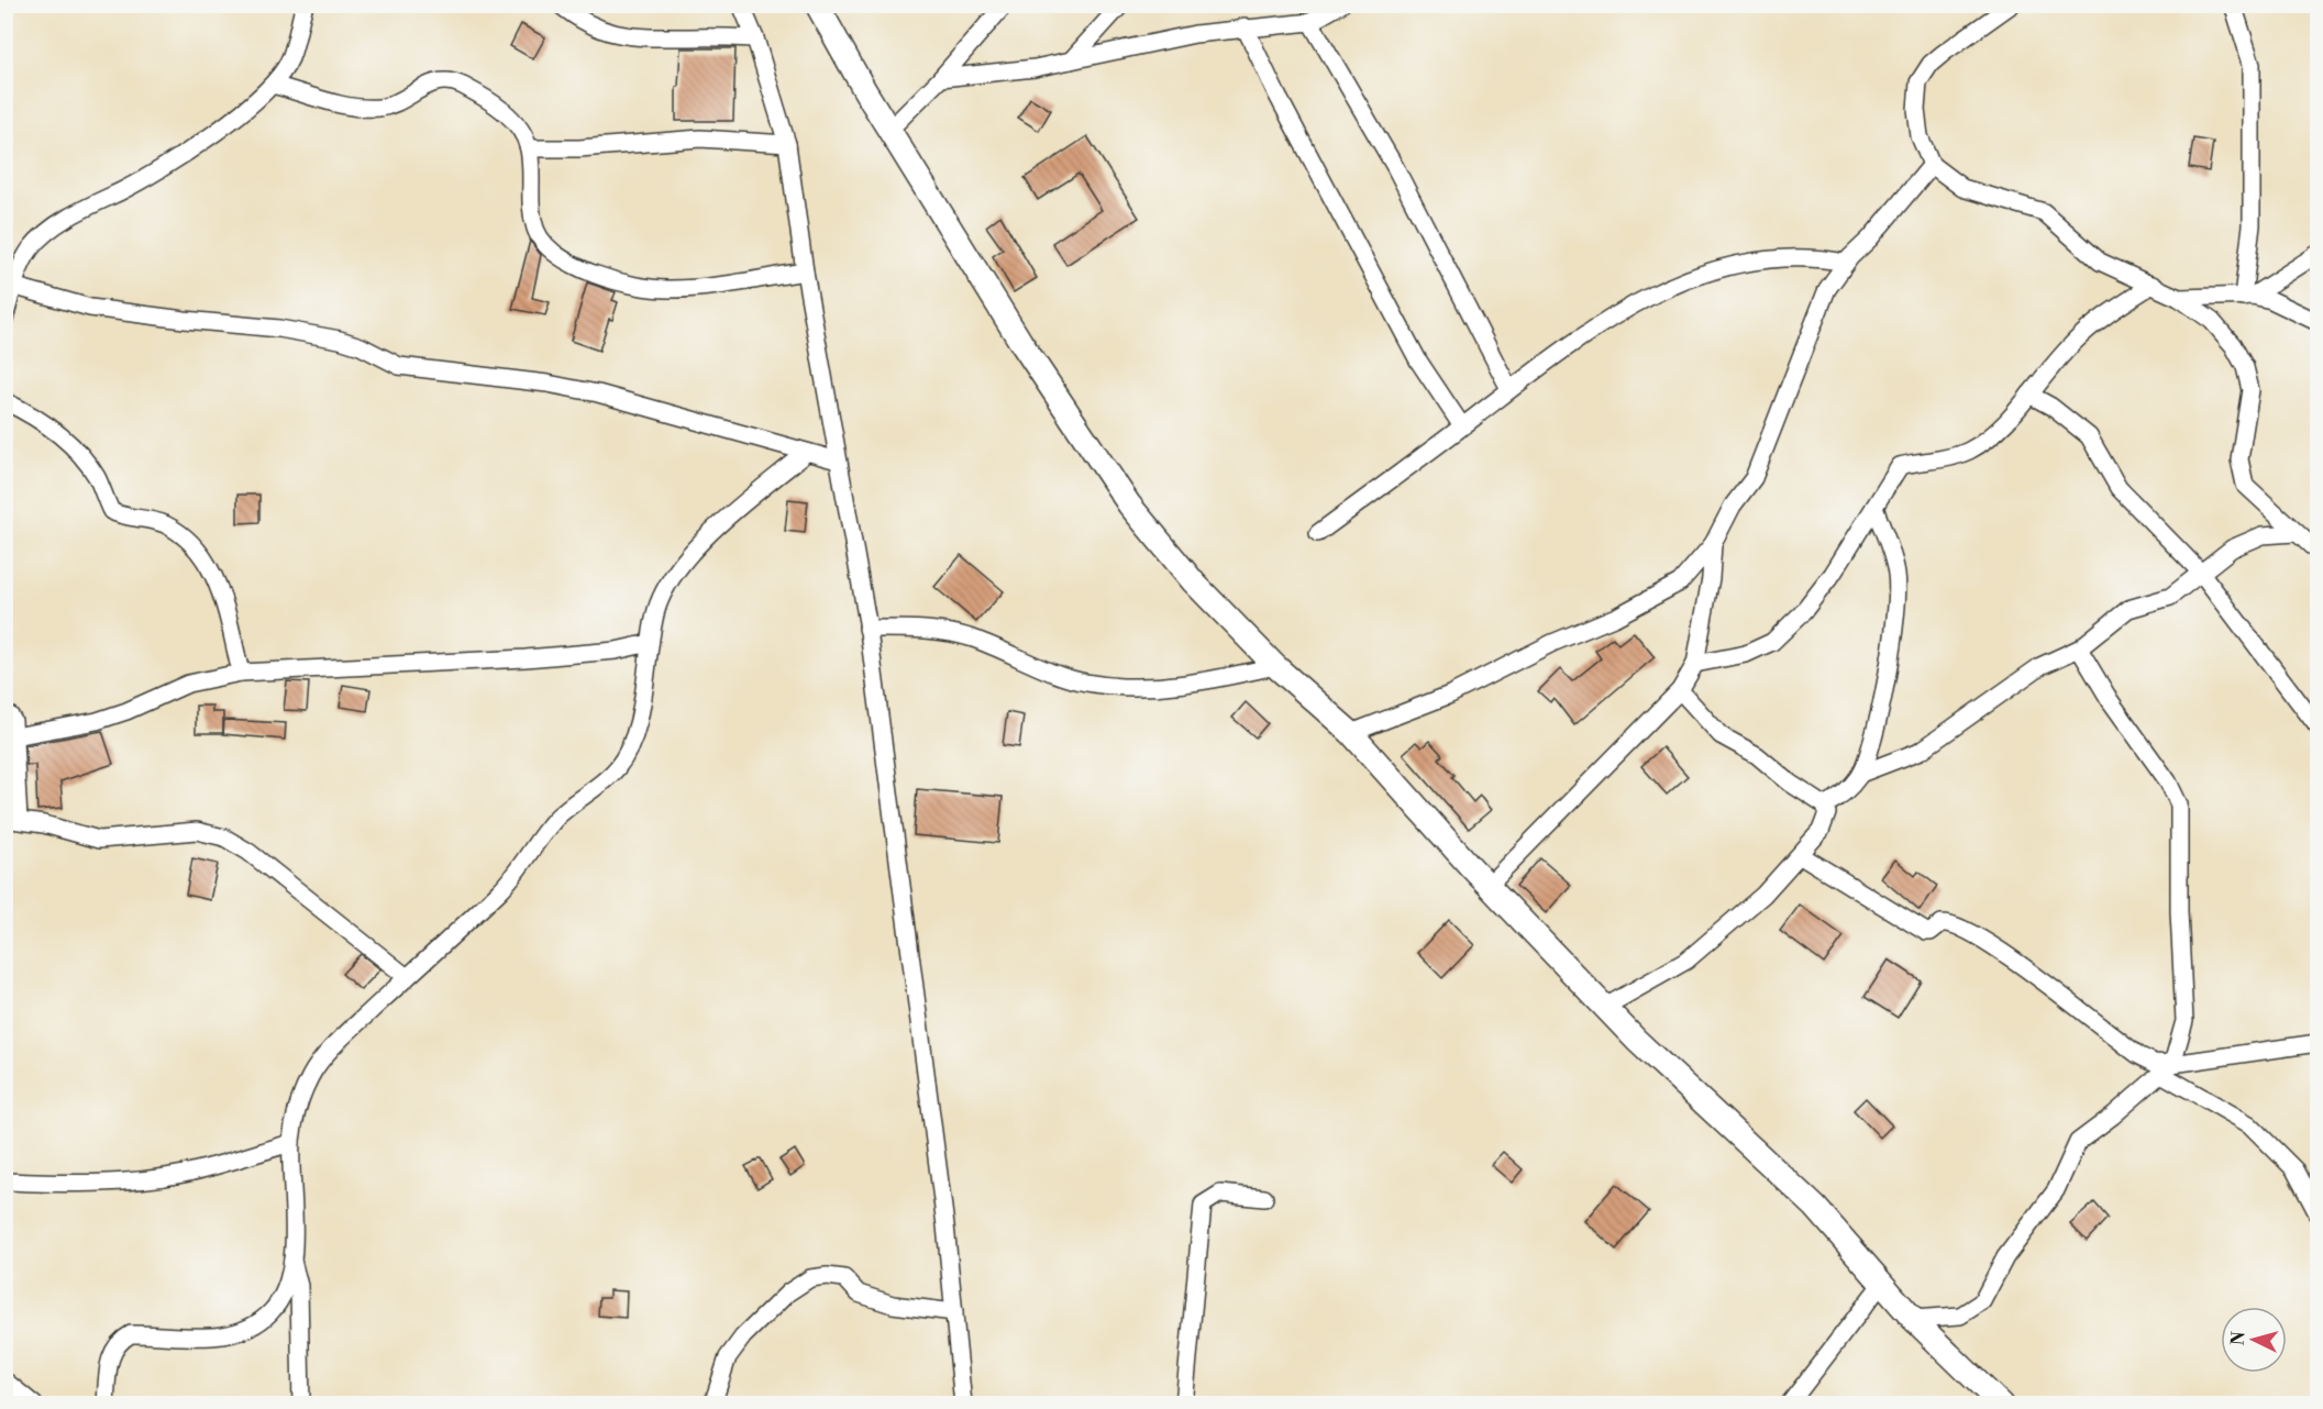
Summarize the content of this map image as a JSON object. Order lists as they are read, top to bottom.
{
  "north": "left"
}
